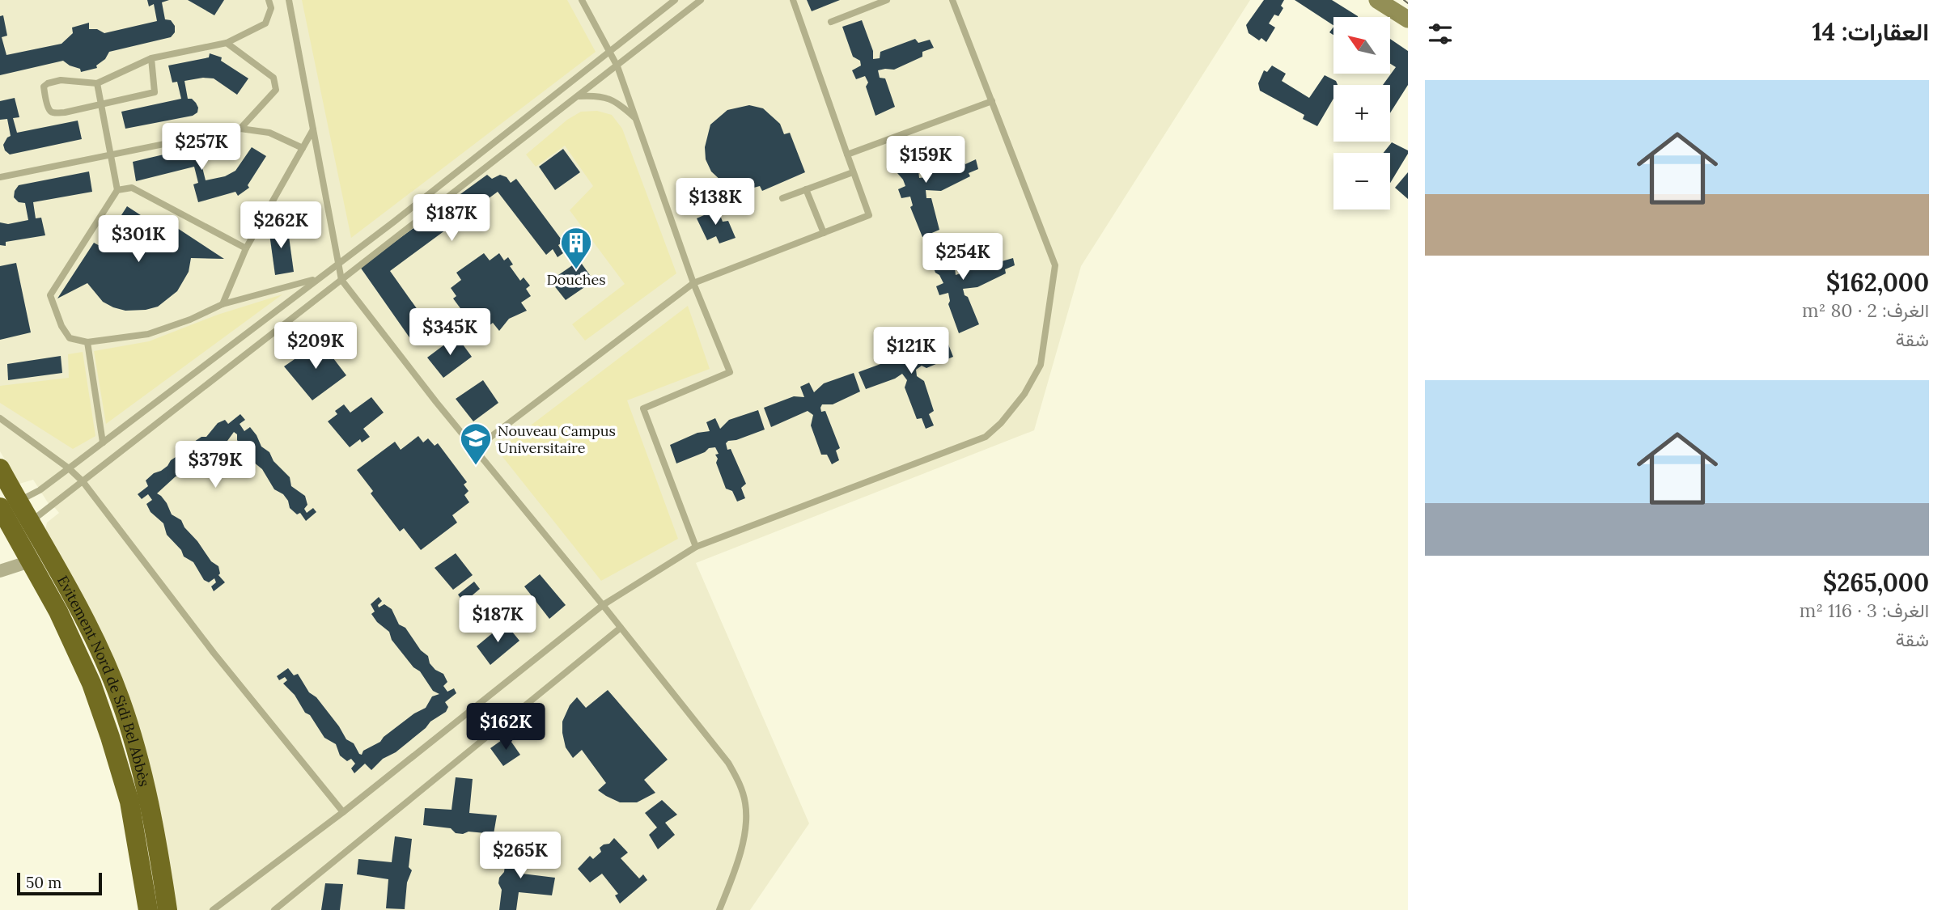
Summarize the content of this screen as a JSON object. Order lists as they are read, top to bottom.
{
  "streets": {
    "highway": ["Evitement Nord de Sidi Bel Abbès"]
  },
  "places": {
    "building": ["Douches"],
    "school or university": ["Nouveau Campus Universitaire"]
  },
  "scale_bar": "50 m",
  "north": "top left",
  "page": {
    "heading": "العقارات: 14",
    "map_buttons": ["+", "−"],
    "list": [
      {
        "name": "$162,000",
        "note": "الغرف: 2 · 80 m² · شقة"
      },
      {
        "name": "$265,000",
        "note": "الغرف: 3 · 116 m² · شقة"
      }
    ],
    "price": [
      "$257K",
      "$159K",
      "$138K",
      "$187K",
      "$262K",
      "$301K",
      "$254K",
      "$345K",
      "$209K",
      "$121K",
      "$379K",
      "$187K",
      "$162K",
      "$265K"
    ],
    "scale": "50 m"
  }
}
